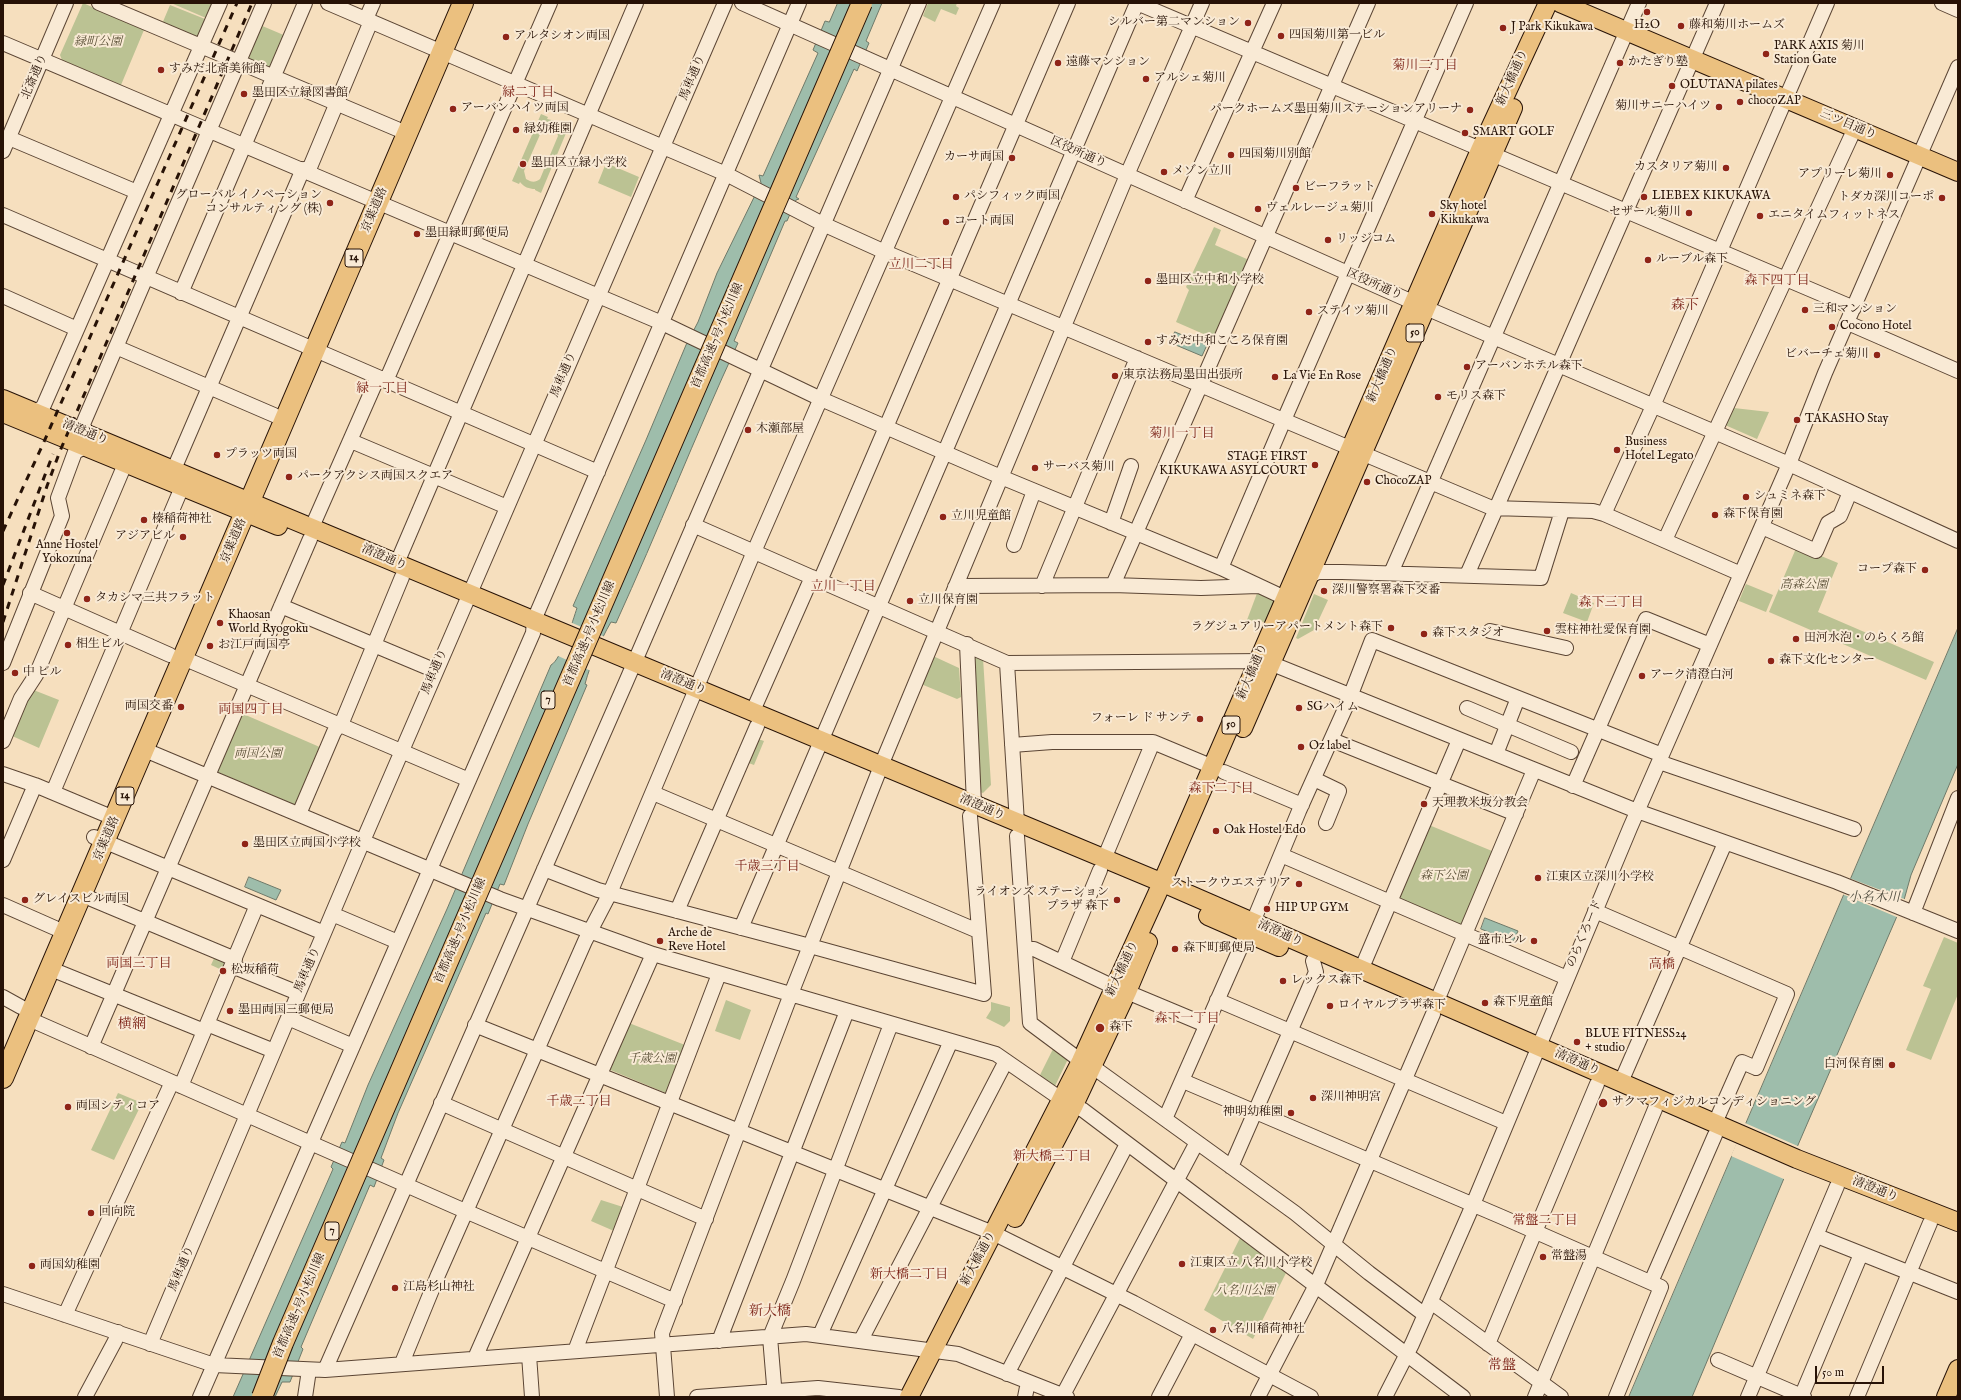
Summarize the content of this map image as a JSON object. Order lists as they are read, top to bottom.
{
  "streets": {
    "highway": [
      "京葉道路",
      "14",
      "首都高速7号小松川線",
      "7"
    ],
    "main road": [
      "新大橋通り",
      "三ツ目通り",
      "50",
      "清澄通り"
    ],
    "street": [
      "北斎通り",
      "馬車通り",
      "区役所通り",
      "のらくろード"
    ]
  },
  "crossings": [
    ["馬車通り", "清澄通り"],
    ["新大橋通り", "三ツ目通り"],
    ["新大橋通り", "区役所通り"],
    ["新大橋通り", "清澄通り"],
    ["三ツ目通り", "のらくろード"],
    ["区役所通り", "のらくろード"],
    ["京葉道路", "清澄通り"],
    ["清澄通り", "のらくろード"]
  ],
  "districts": [
    "菊川二丁目",
    "緑二丁目",
    "立川二丁目",
    "森下四丁目",
    "森下",
    "緑一丁目",
    "菊川一丁目",
    "立川一丁目",
    "森下三丁目",
    "両国四丁目",
    "森下二丁目",
    "千歳三丁目",
    "両国三丁目",
    "高橋",
    "森下一丁目",
    "横網",
    "千歳二丁目",
    "新大橋三丁目",
    "常盤二丁目",
    "新大橋二丁目",
    "新大橋",
    "常盤"
  ],
  "water": ["小名木川"],
  "parks": [
    "緑町公園",
    "高森公園",
    "両国公園",
    "森下公園",
    "千歳公園",
    "八名川公園"
  ],
  "places": [
    "H2O",
    "シルバー第二マンション",
    "藤和菊川ホームズ",
    "J Park Kikukawa",
    "四国菊川第一ビル",
    "アルタシオン両国",
    "PARK AXIS 菊川 Station Gate",
    "遠藤マンション",
    "かたぎり塾",
    "すみだ北斎美術館",
    "アルシェ菊川",
    "OLUTANA pilates",
    "墨田区立緑図書館",
    "chocoZAP",
    "菊川サニーハイツ",
    "アーバンハイツ両国",
    "パークホームズ墨田菊川ステーションアリーナ",
    "緑幼稚園",
    "SMART GOLF",
    "四国菊川別館",
    "カーサ両国",
    "墨田区立緑小学校",
    "カスタリア菊川",
    "メゾン立川",
    "アプリーレ菊川",
    "ビーフラット",
    "パシフィック両国",
    "LIEBEX KIKUKAWA",
    "トダカ深川コーポ",
    "グローバル イノベーション コンサルティング (株)",
    "ヴェルレージュ菊川",
    "セザール菊川",
    "Sky hotel Kikukawa",
    "エニタイムフィットネス",
    "コート両国",
    "墨田緑町郵便局",
    "リッジコム",
    "ルーブル森下",
    "墨田区立中和小学校",
    "三和マンション",
    "ステイツ菊川",
    "Cocono Hotel",
    "すみだ中和こころ保育園",
    "ビバーチェ菊川",
    "アーバンホテル森下",
    "東京法務局墨田出張所",
    "La Vie En Rose",
    "モリス森下",
    "TAKASHO Stay",
    "木瀬部屋",
    "Business Hotel Legato",
    "プラッツ両国",
    "STAGE FIRST KIKUKAWA ASYLCOURT",
    "サーバス菊川",
    "パークアクシス両国スクエア",
    "ChocoZAP",
    "シュミネ森下",
    "森下保育園",
    "立川児童館",
    "榛稲荷神社",
    "Anne Hostel Yokozuna",
    "アジアビル",
    "コープ森下",
    "深川警察署森下交番",
    "タカシマ三共フラット",
    "立川保育園",
    "Khaosan World Ryogoku",
    "ラグジュアリーアパートメント森下",
    "雲柱神社愛保育園",
    "森下スタジオ",
    "田河水泡・のらくろ館",
    "相生ビル",
    "お江戸両国亭",
    "森下文化センター",
    "中 ビル",
    "アーク清澄白河",
    "両国交番",
    "SGハイム",
    "フォーレ ド サンテ",
    "Oz label",
    "天理教米坂分教会",
    "Oak Hostel Edo",
    "墨田区立両国小学校",
    "江東区立深川小学校",
    "ストークウエステリア",
    "グレイスビル両国",
    "ライオンズ ステーション プラザ 森下",
    "HIP UP GYM",
    "Arche de Reve Hotel",
    "盛市ビル",
    "森下町郵便局",
    "松坂稲荷",
    "レックス森下",
    "森下児童館",
    "ロイヤルプラザ森下",
    "墨田両国三郵便局",
    "森下",
    "BLUE FITNESS24 + studio",
    "白河保育園",
    "深川神明宮",
    "サクマフィジカルコンディショニング",
    "両国シティコア",
    "神明幼稚園",
    "回向院",
    "常盤湯",
    "江東区立 八名川小学校",
    "両国幼稚園",
    "江島杉山神社",
    "八名川稲荷神社"
  ],
  "scale_bar": "50 m"
}
